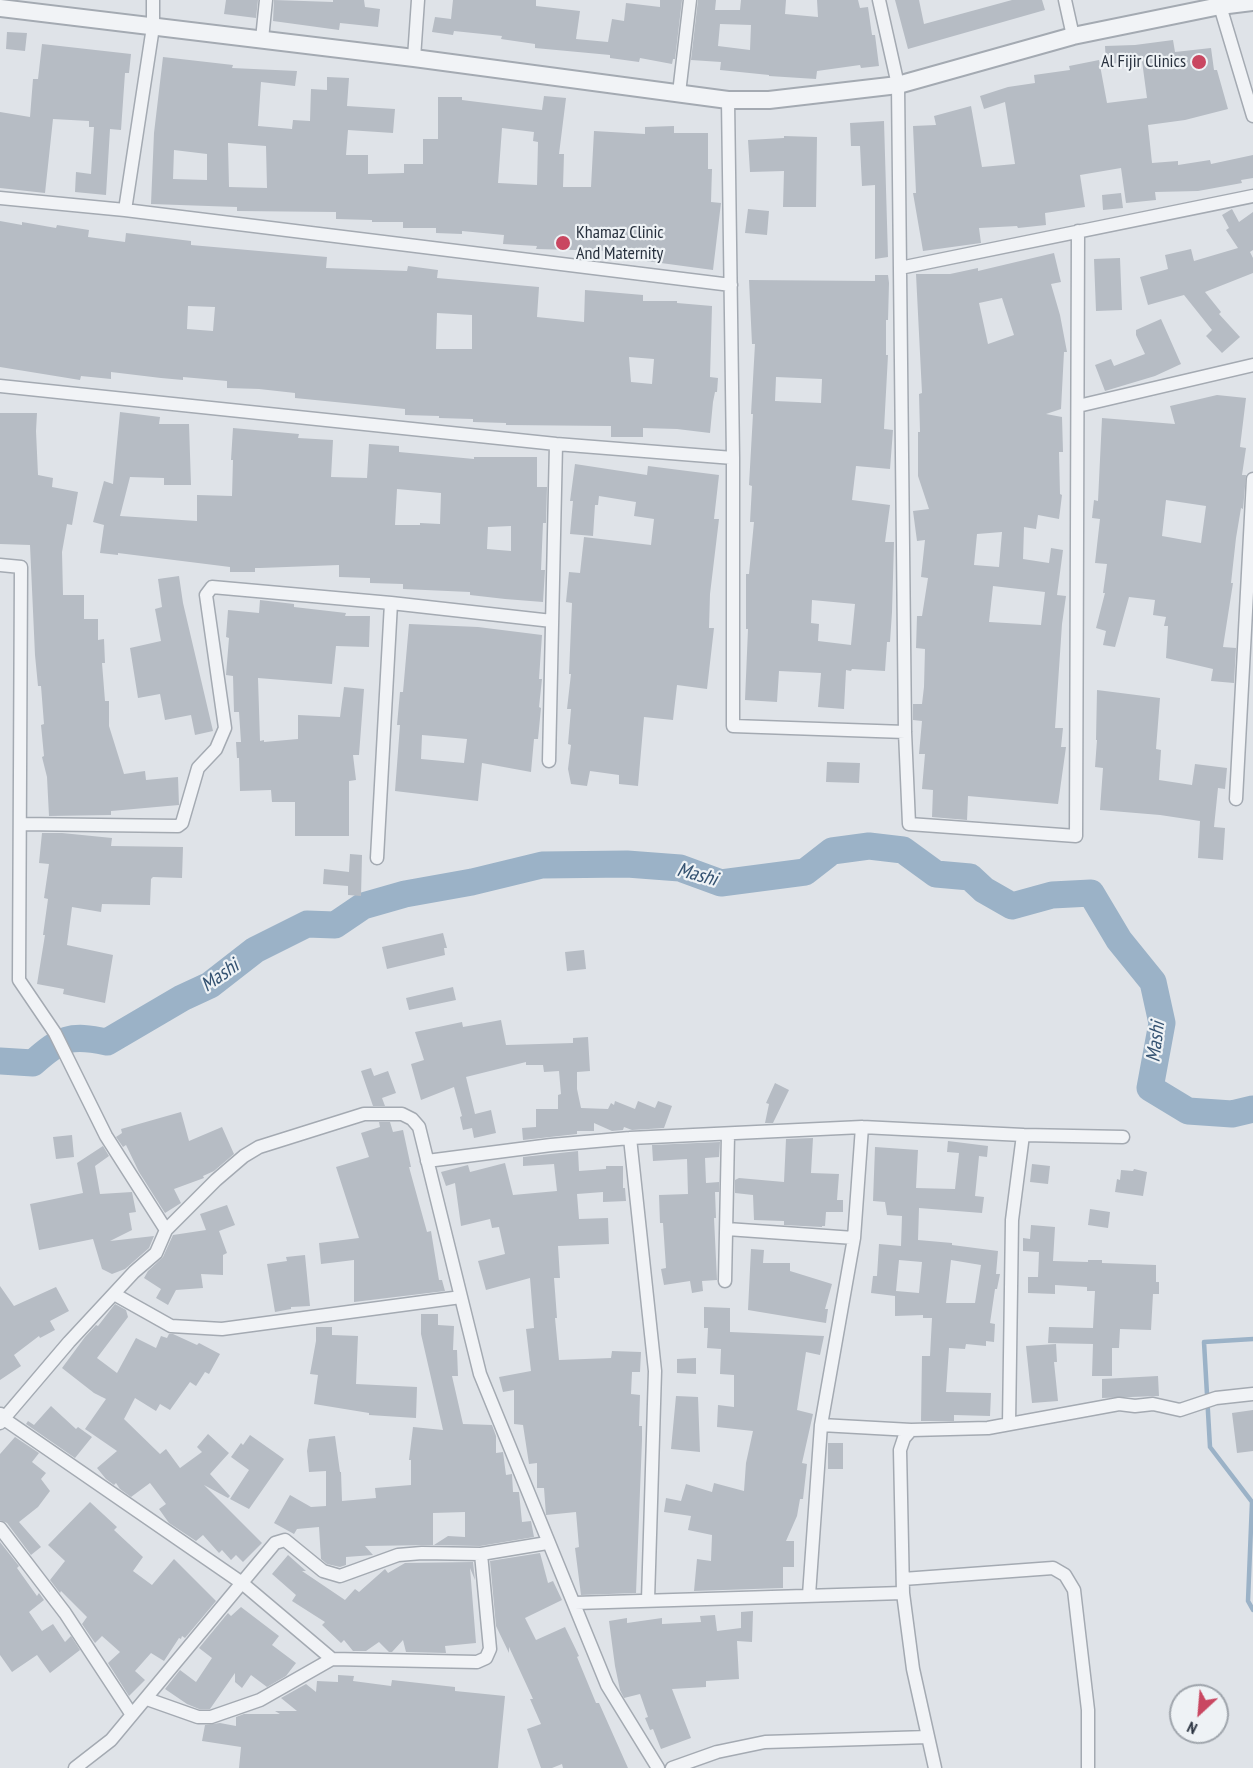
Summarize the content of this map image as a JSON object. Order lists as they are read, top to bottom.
{
  "water": ["Mashi"],
  "places": ["Al Fijir Clinics", "Khamaz Clinic And Maternity"],
  "north": "bottom left"
}
